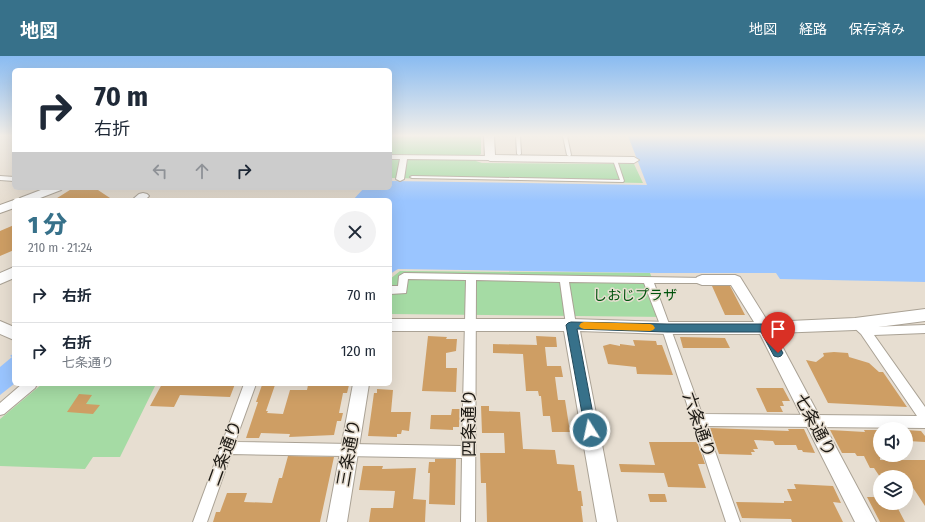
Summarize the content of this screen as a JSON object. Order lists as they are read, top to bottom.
{
  "streets": {
    "street": [
      "四条通り",
      "六条通り",
      "七条通り",
      "二条通り",
      "三条通り"
    ]
  },
  "parks": ["しおじプラザ"],
  "page": {
    "header": "地図",
    "nav": ["地図", "経路", "保存済み"],
    "turn": ["70 m", "右折"],
    "heading": ["1 分", "210 m · 21:24"],
    "list": [
      {
        "name": "右折",
        "value": "70 m"
      },
      {
        "name": "右折",
        "note": "七条通り",
        "value": "120 m"
      }
    ]
  }
}
